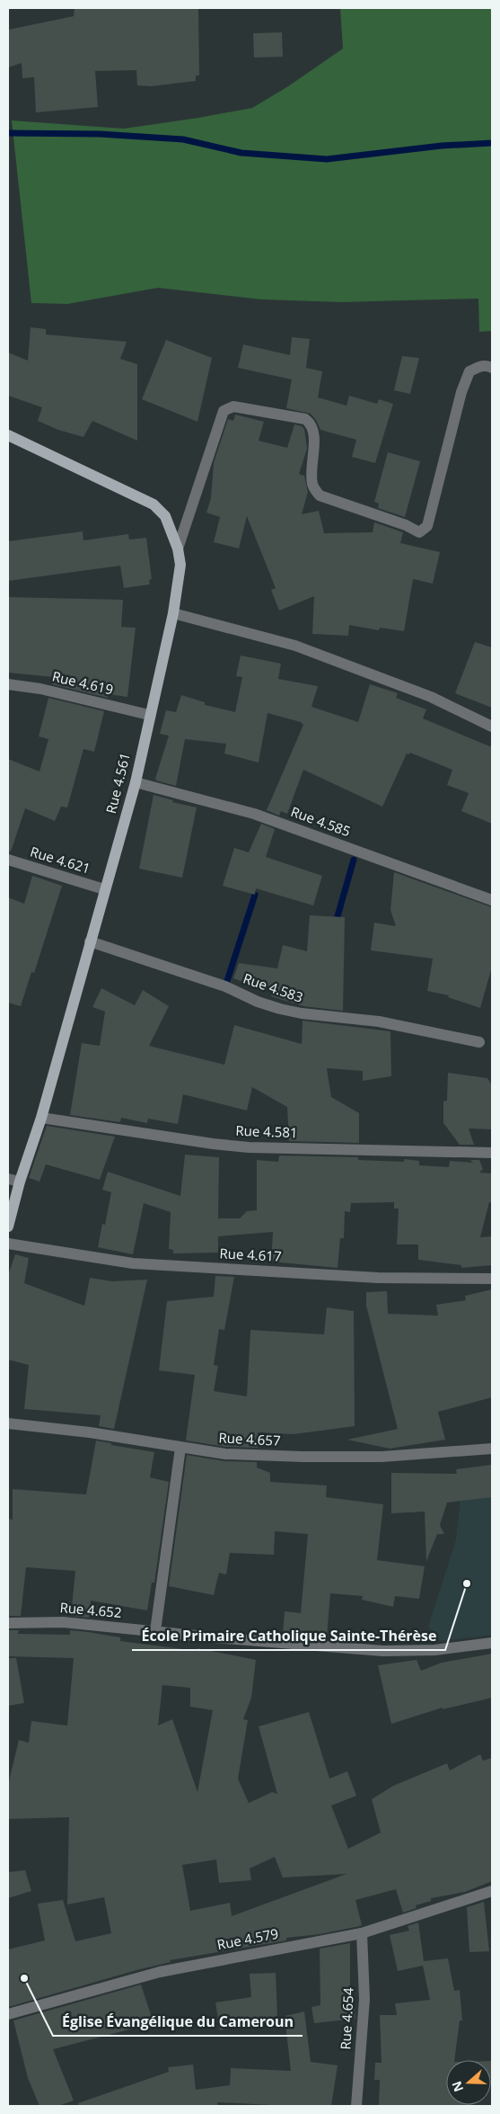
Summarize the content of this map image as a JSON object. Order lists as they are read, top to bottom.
{
  "streets": {
    "main road": ["Rue 4.561"],
    "street": [
      "Rue 4.619",
      "Rue 4.585",
      "Rue 4.621",
      "Rue 4.583",
      "Rue 4.581",
      "Rue 4.617",
      "Rue 4.657",
      "Rue 4.652",
      "Rue 4.579",
      "Rue 4.654"
    ]
  },
  "crossings": [
    ["Rue 4.619", "Rue 4.561"],
    ["Rue 4.561", "Rue 4.585"],
    ["Rue 4.561", "Rue 4.621"],
    ["Rue 4.561", "Rue 4.583"],
    ["Rue 4.561", "Rue 4.581"],
    ["Rue 4.579", "Rue 4.654"]
  ],
  "places": ["École Primaire Catholique Sainte-Thérèse", "Église Évangélique du Cameroun"],
  "north": "left"
}
